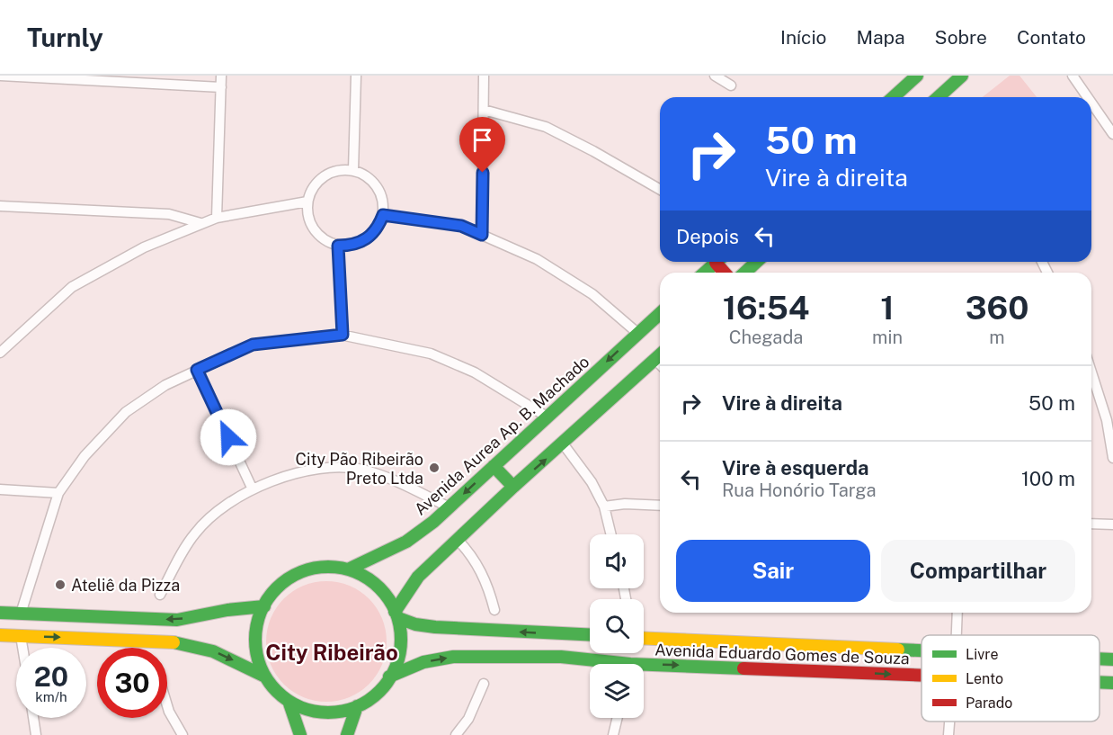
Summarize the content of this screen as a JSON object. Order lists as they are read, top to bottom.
{
  "streets": {
    "street": ["Avenida Aurea Ap. B. Machado", "Avenida Eduardo Gomes de Souza"]
  },
  "crossings": [
    ["Avenida Aurea Ap. B. Machado", "Avenida Eduardo Gomes de Souza"]
  ],
  "districts": ["City Ribeirão"],
  "places": ["City Pão Ribeirão Preto Ltda", "Ateliê da Pizza"],
  "legend": ["Livre", "Lento", "Parado"],
  "page": {
    "header": "Turnly",
    "nav": [
      "Início",
      "Mapa",
      "Sobre",
      "Contato"
    ],
    "turn": ["50 m", "Vire à direita"],
    "then": "Depois",
    "eta": [
      "16:54",
      "Chegada",
      "1",
      "min",
      "360",
      "m"
    ],
    "list": [
      {
        "name": "Vire à direita",
        "value": "50 m"
      },
      {
        "name": "Vire à esquerda",
        "note": "Rua Honório Targa",
        "value": "100 m"
      }
    ],
    "buttons": ["Sair", "Compartilhar"],
    "speed": "20 km/h",
    "limit": "30"
  }
}
